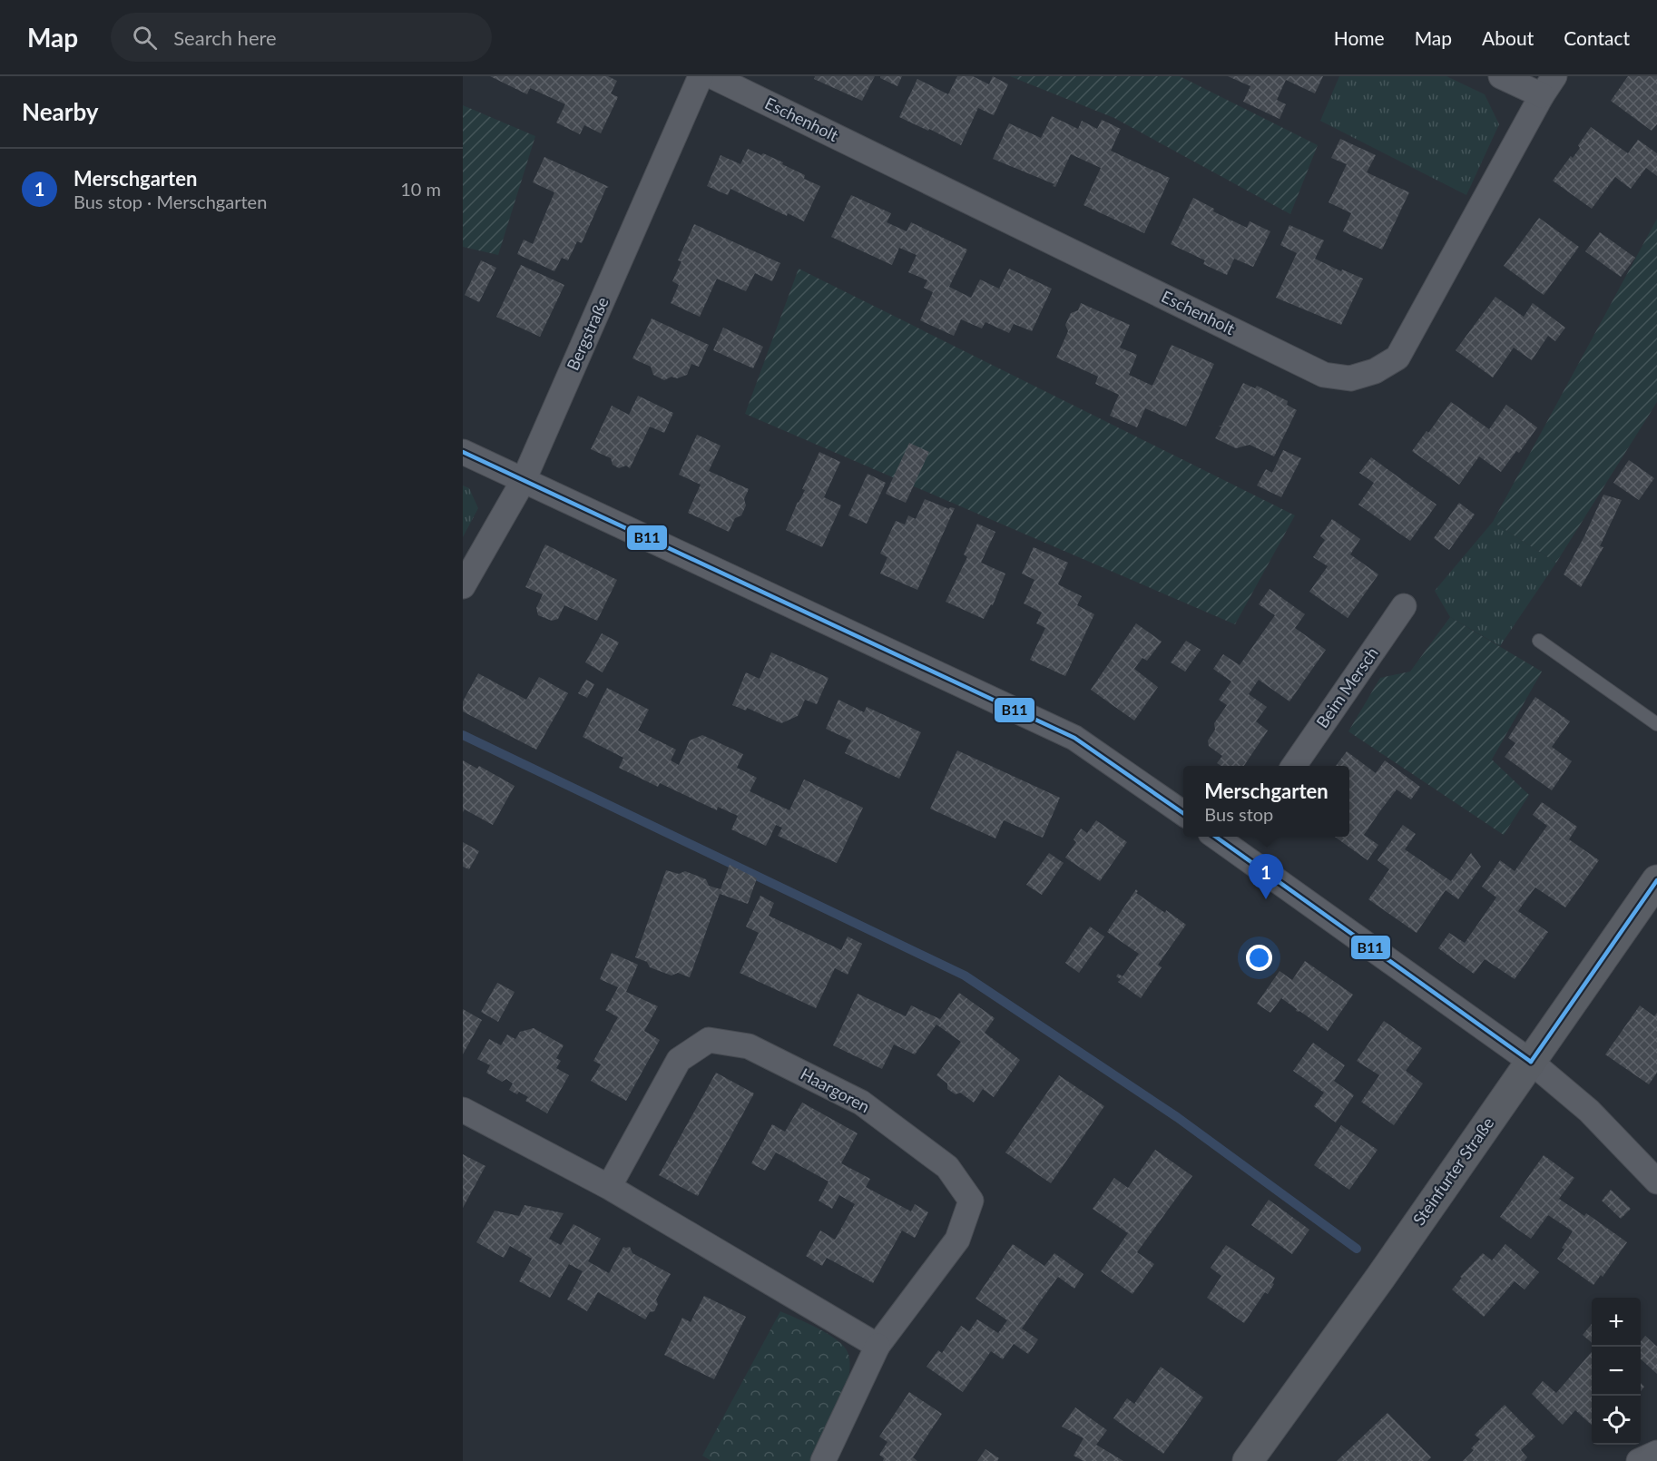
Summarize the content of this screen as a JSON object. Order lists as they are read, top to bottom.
{
  "streets": {
    "main road": ["Steinfurter Straße"],
    "street": [
      "Eschenholt",
      "Bergstraße",
      "Beim Mersch",
      "Haargoren"
    ]
  },
  "lines": ["transit line B11"],
  "page": {
    "header": "Map",
    "search": "Search here",
    "nav": [
      "Home",
      "Map",
      "About",
      "Contact"
    ],
    "heading": "Nearby",
    "list": [
      {
        "mark": "1",
        "name": "Merschgarten",
        "note": "Bus stop · Merschgarten",
        "value": "10 m"
      }
    ],
    "popup": ["Merschgarten", "Bus stop"],
    "pins": "1",
    "map_buttons": ["+", "−"]
  }
}
